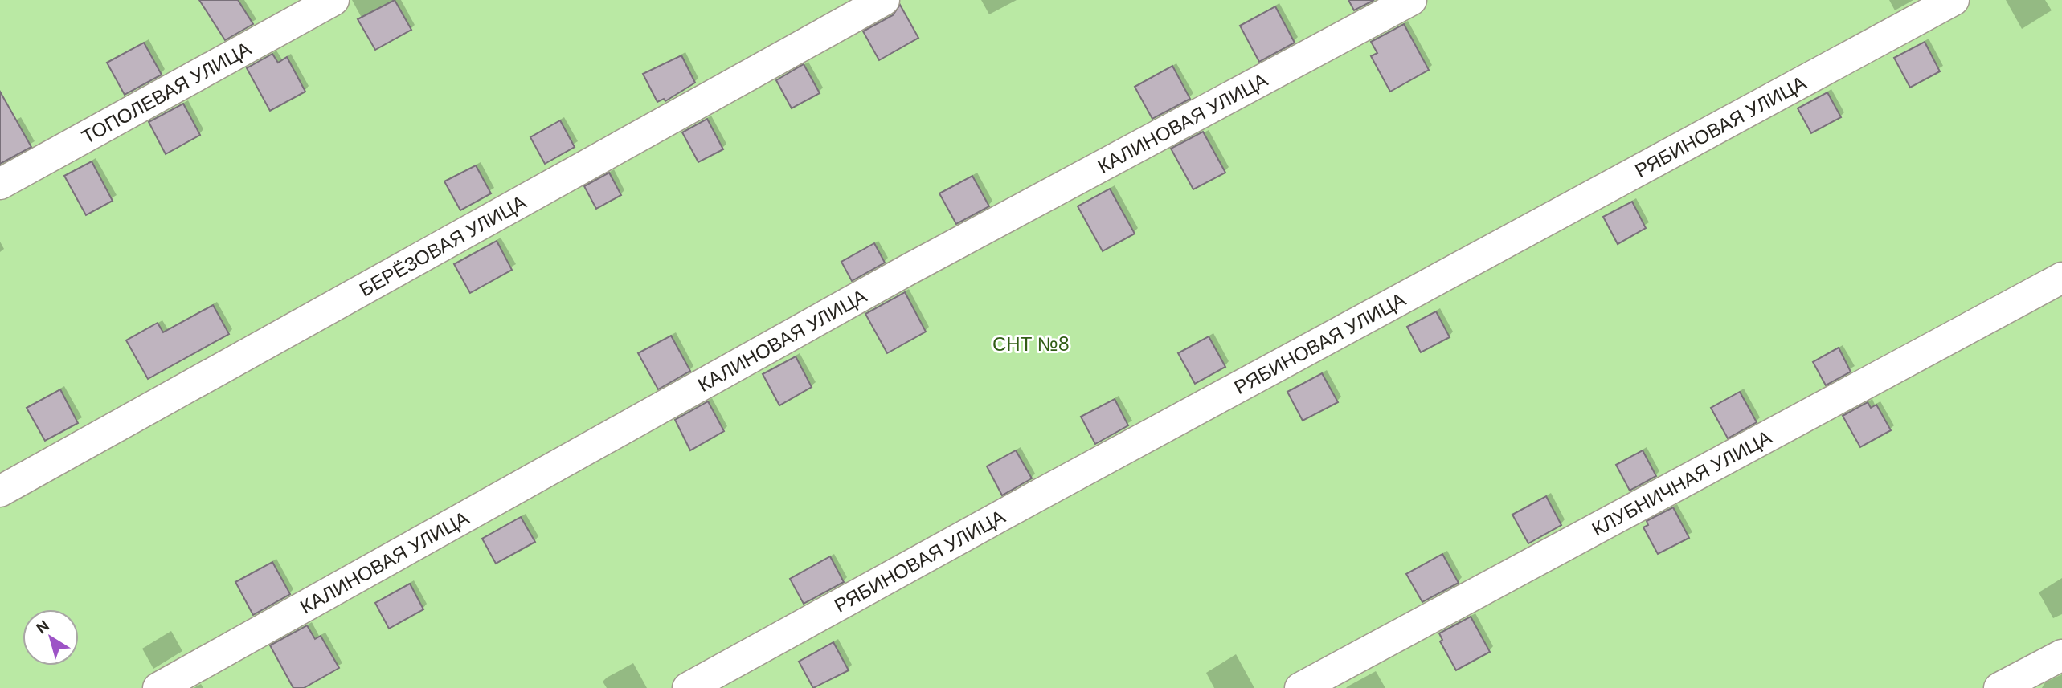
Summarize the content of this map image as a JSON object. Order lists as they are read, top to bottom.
{
  "streets": {
    "street": [
      "ТОПОЛЕВАЯ УЛИЦА",
      "КАЛИНОВАЯ УЛИЦА",
      "РЯБИНОВАЯ УЛИЦА",
      "БЕРЁЗОВАЯ УЛИЦА",
      "КЛУБНИЧНАЯ УЛИЦА"
    ]
  },
  "parks": ["СНТ №8"],
  "north": "top left"
}
